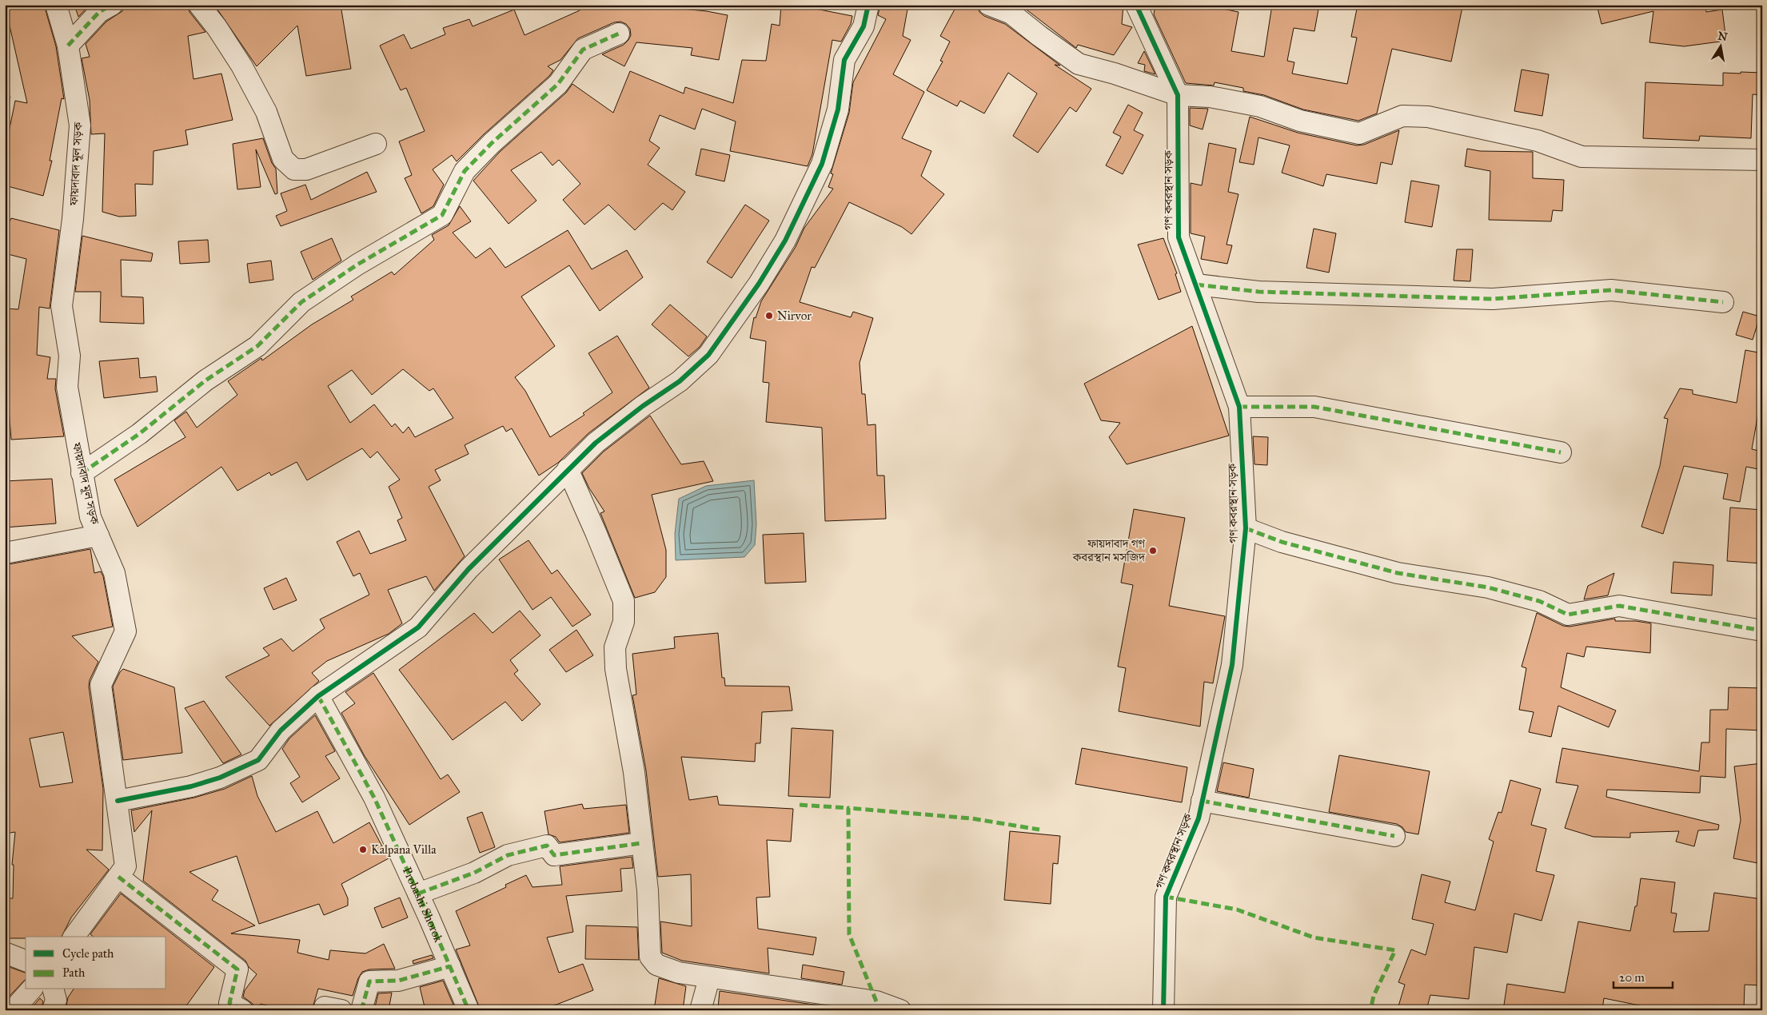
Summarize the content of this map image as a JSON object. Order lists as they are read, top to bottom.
{
  "streets": {
    "street": ["ফায়দাবাদ মূল সড়ক", "গণ কবরস্থান সড়ক", "Probashi Shorok"]
  },
  "places": ["Nirvor", "ফায়দাবাদ গণ কবরস্থান মসজিদ", "Kalpana Villa"],
  "legend": ["Cycle path", "Path"],
  "scale_bar": "20 m",
  "north": "top"
}
